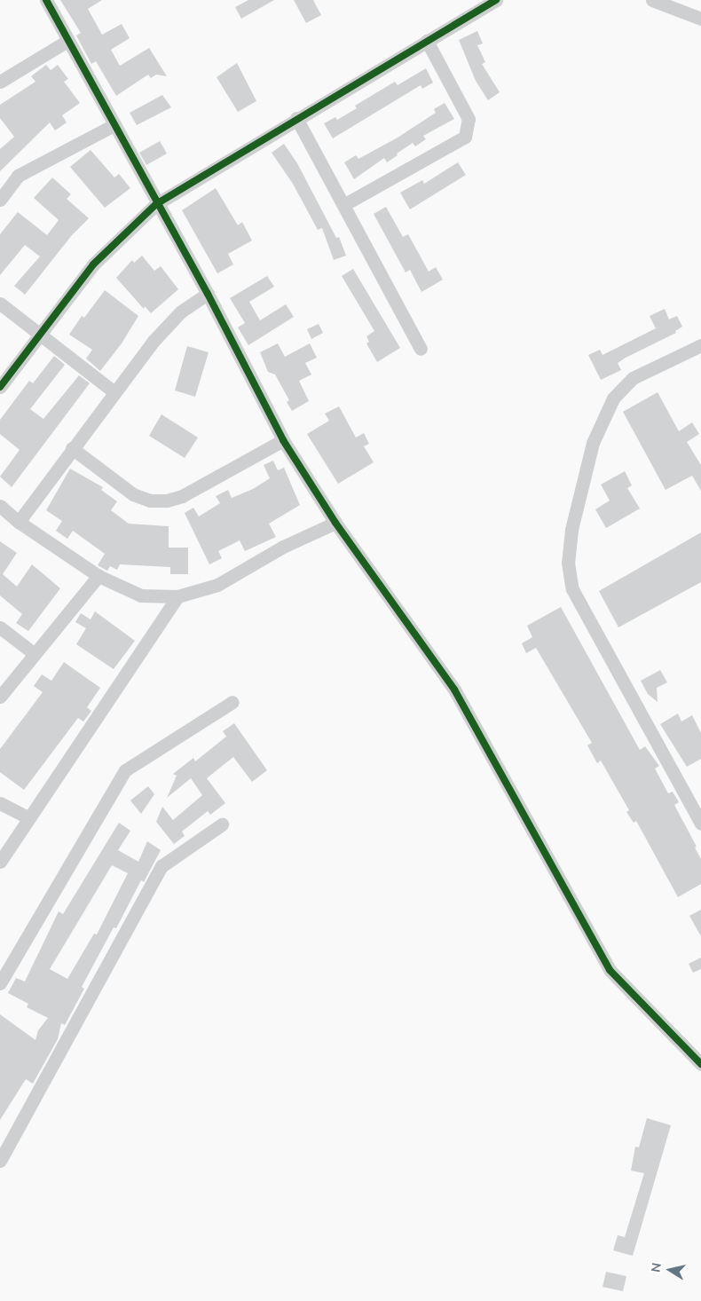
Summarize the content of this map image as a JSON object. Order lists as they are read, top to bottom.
{
  "north": "left"
}
